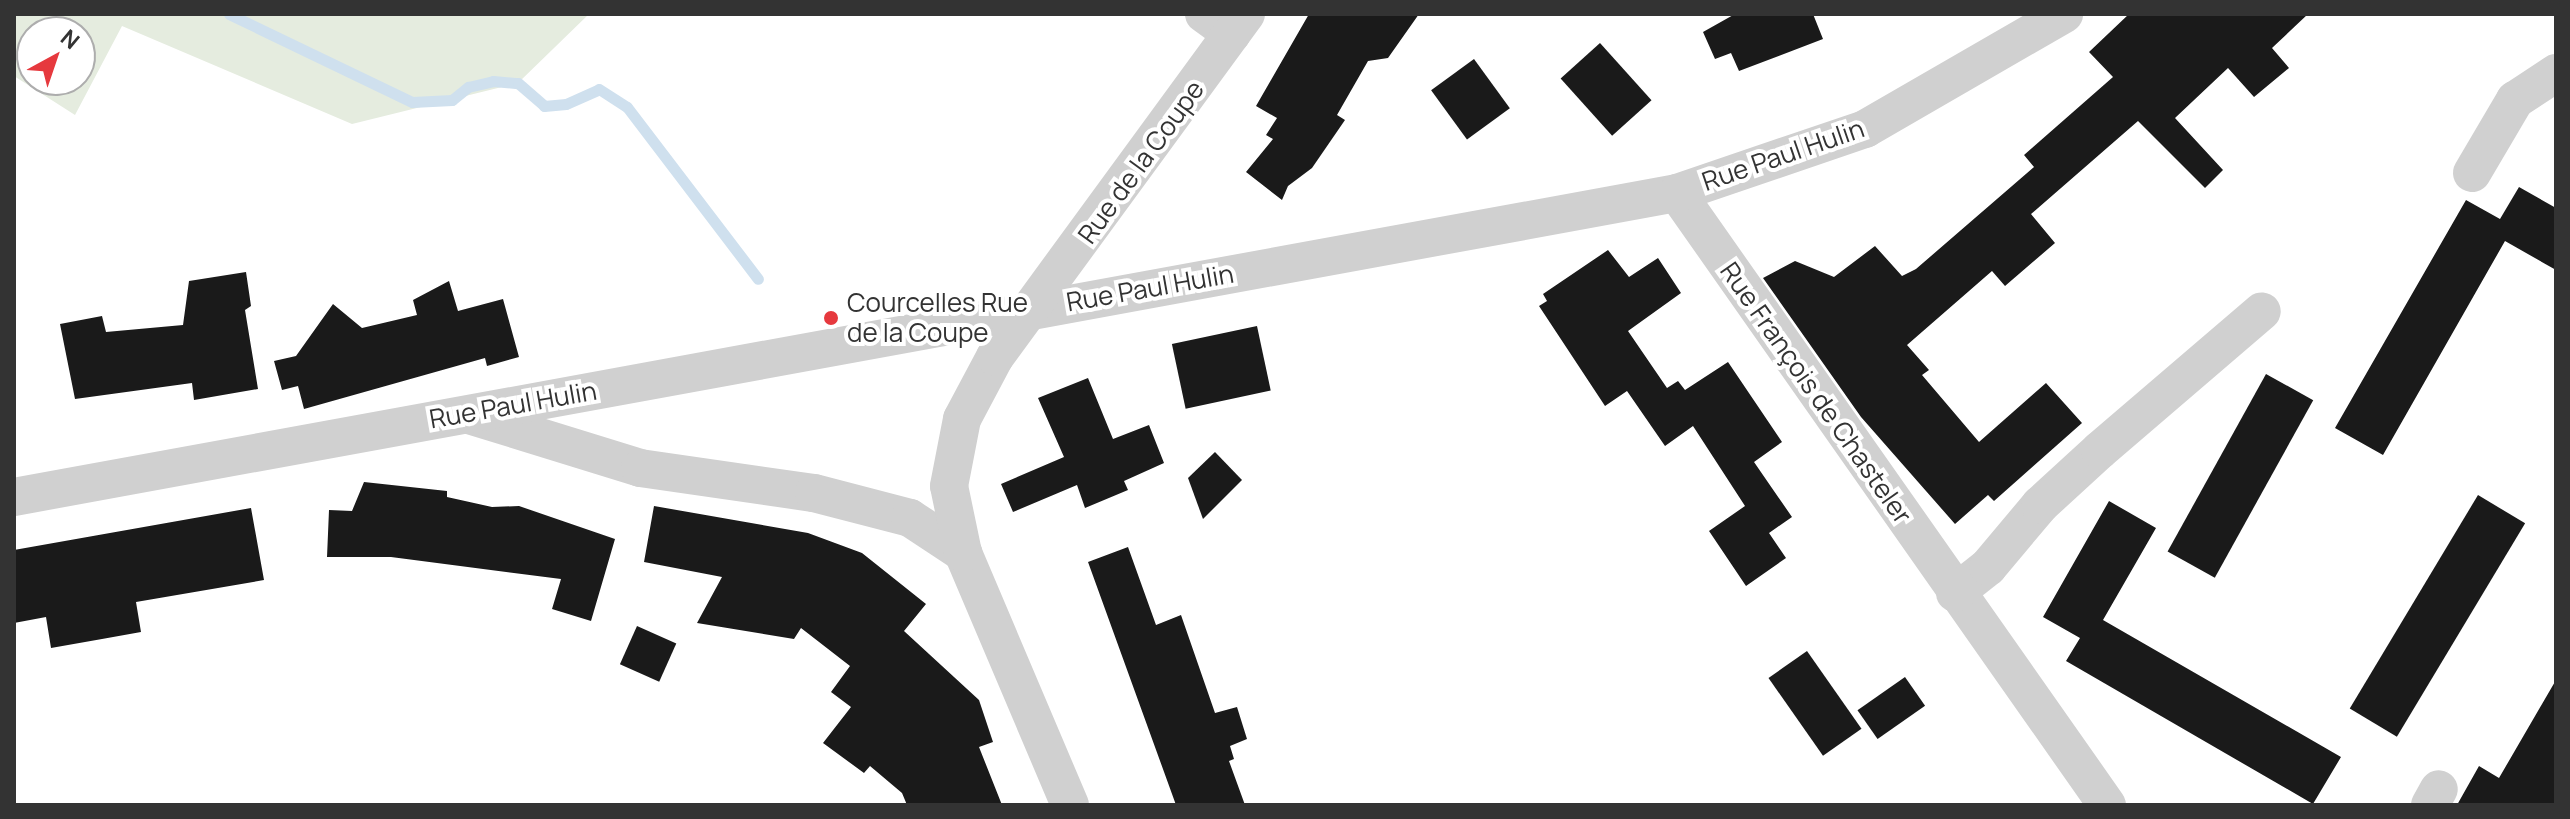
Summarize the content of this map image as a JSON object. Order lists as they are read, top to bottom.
{
  "streets": {
    "street": ["Rue Paul Hulin", "Rue de la Coupe", "Rue François de Chasteler"]
  },
  "crossings": [
    ["Rue Paul Hulin", "Rue de la Coupe"],
    ["Rue Paul Hulin", "Rue François de Chasteler"]
  ],
  "places": ["Courcelles Rue de la Coupe"],
  "north": "top right"
}
